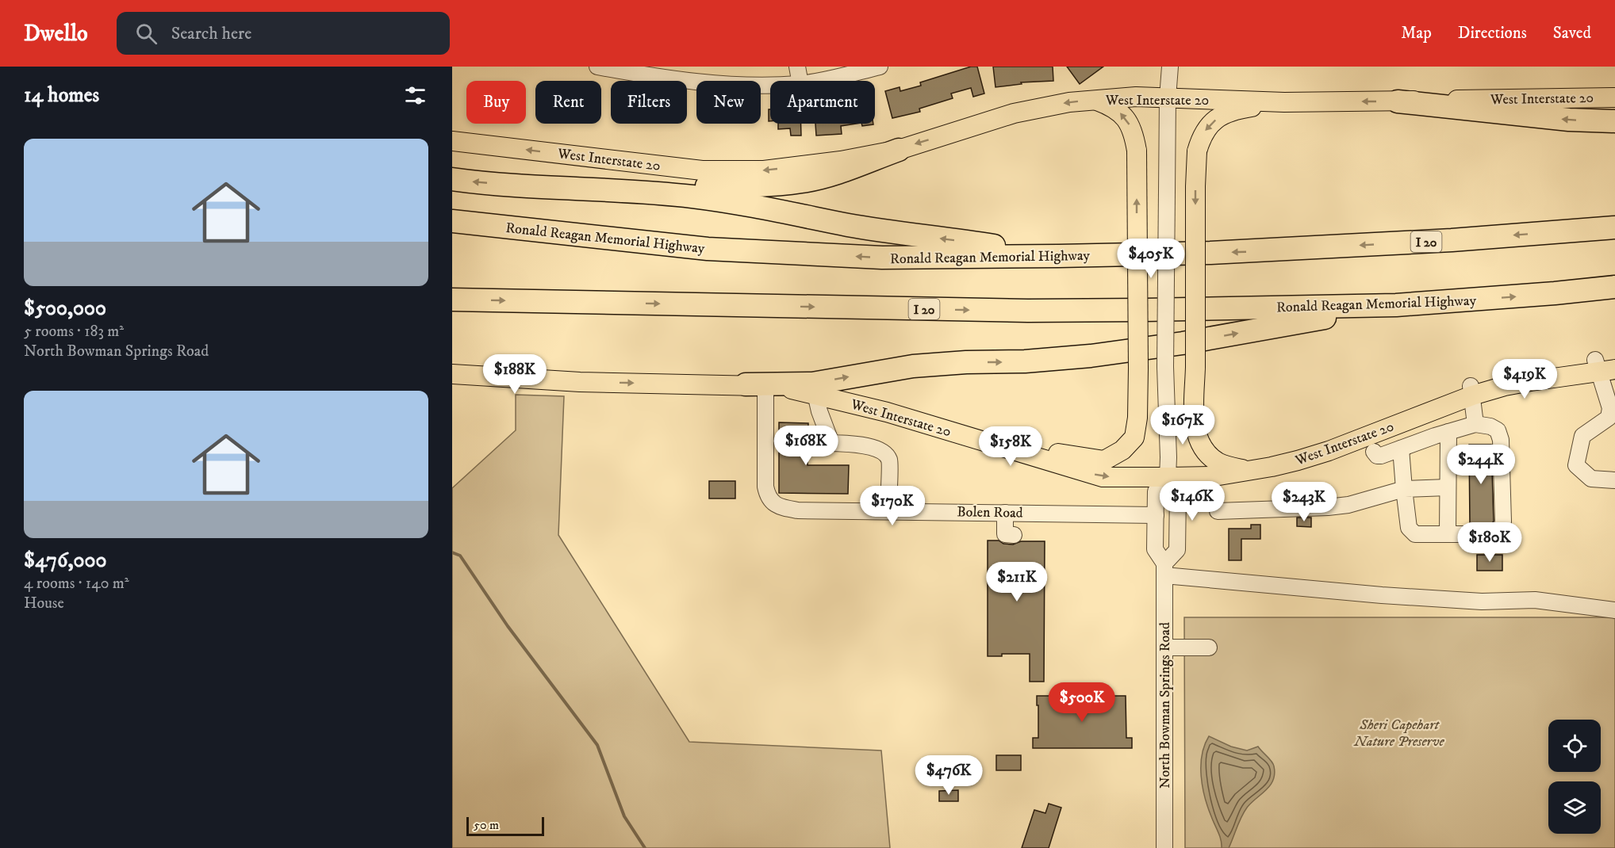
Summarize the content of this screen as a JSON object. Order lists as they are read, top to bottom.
{
  "streets": {
    "highway": ["Ronald Reagan Memorial Highway", "I 20"],
    "main road": ["West Interstate 20"],
    "street": ["Bolen Road", "North Bowman Springs Road"]
  },
  "crossings": [
    ["West Interstate 20", "Bolen Road"],
    ["West Interstate 20", "North Bowman Springs Road"],
    ["Bolen Road", "North Bowman Springs Road"]
  ],
  "parks": ["Sheri Capehart Nature Preserve"],
  "scale_bar": "50 m",
  "page": {
    "header": "Dwello",
    "search": "Search here",
    "nav": ["Map", "Directions", "Saved"],
    "heading": "14 homes",
    "chip": [
      "Buy",
      "Rent",
      "Filters",
      "New",
      "Apartment"
    ],
    "list": [
      {
        "name": "$500,000",
        "note": "5 rooms · 183 m² · North Bowman Springs Road"
      },
      {
        "name": "$476,000",
        "note": "4 rooms · 140 m² · House"
      }
    ],
    "price": [
      "$405K",
      "$188K",
      "$419K",
      "$167K",
      "$168K",
      "$158K",
      "$244K",
      "$146K",
      "$243K",
      "$170K",
      "$180K",
      "$211K",
      "$500K",
      "$476K"
    ],
    "scale": "50 m"
  }
}
